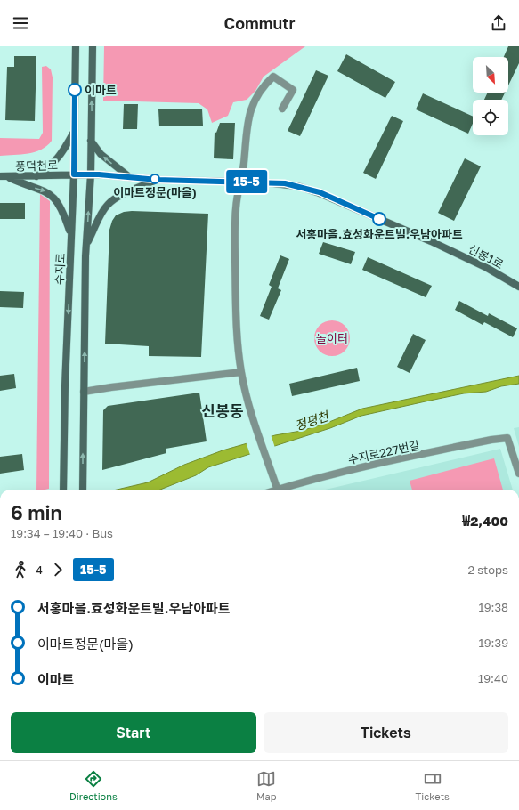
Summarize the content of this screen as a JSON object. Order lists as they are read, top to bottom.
{
  "streets": {
    "main road": ["풍덕천로", "신봉1로", "수지로"],
    "street": ["수지로227번길"]
  },
  "crossings": [
    ["풍덕천로", "신봉1로"],
    ["풍덕천로", "수지로"],
    ["신봉1로", "수지로"]
  ],
  "districts": ["신봉동"],
  "water": ["정평천"],
  "parks": ["놀이터"],
  "places": ["이마트", "이마트정문(마을)", "서홍마을.효성화운트빌.우남아파트"],
  "lines": ["bus line 15-5"],
  "north": "bottom right",
  "page": {
    "header": "Commutr",
    "on_map": "15-5",
    "heading": ["6 min", "19:34 – 19:40 · Bus", "₩2,400"],
    "legs": ["4", "15-5", "2 stops"],
    "list": [
      {
        "name": "서홍마을.효성화운트빌.우남아파트",
        "value": "19:38"
      },
      {
        "name": "이마트정문(마을)",
        "value": "19:39"
      },
      {
        "name": "이마트",
        "value": "19:40"
      }
    ],
    "buttons": ["Start", "Tickets"],
    "tabs": ["Directions", "Map", "Tickets"]
  }
}
